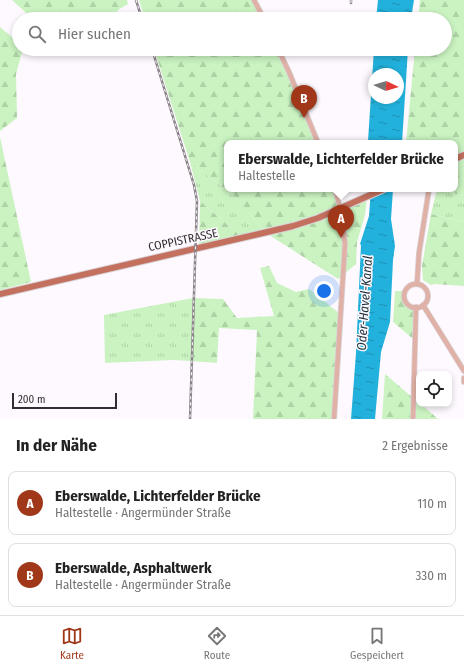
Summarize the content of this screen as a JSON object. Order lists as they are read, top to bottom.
{
  "streets": {
    "main road": ["COPPISTRASSE"]
  },
  "water": ["Oder-Havel-Kanal"],
  "scale_bar": "200 m",
  "north": "right",
  "page": {
    "search": "Hier suchen",
    "pins": ["B", "A"],
    "popup": ["Eberswalde, Lichterfelder Brücke", "Haltestelle"],
    "scale": "200 m",
    "heading": ["In der Nähe", "2 Ergebnisse"],
    "list": [
      {
        "mark": "A",
        "name": "Eberswalde, Lichterfelder Brücke",
        "note": "Haltestelle · Angermünder Straße",
        "value": "110 m"
      },
      {
        "mark": "B",
        "name": "Eberswalde, Asphaltwerk",
        "note": "Haltestelle · Angermünder Straße",
        "value": "330 m"
      }
    ],
    "nav": ["Karte", "Route", "Gespeichert"]
  }
}
